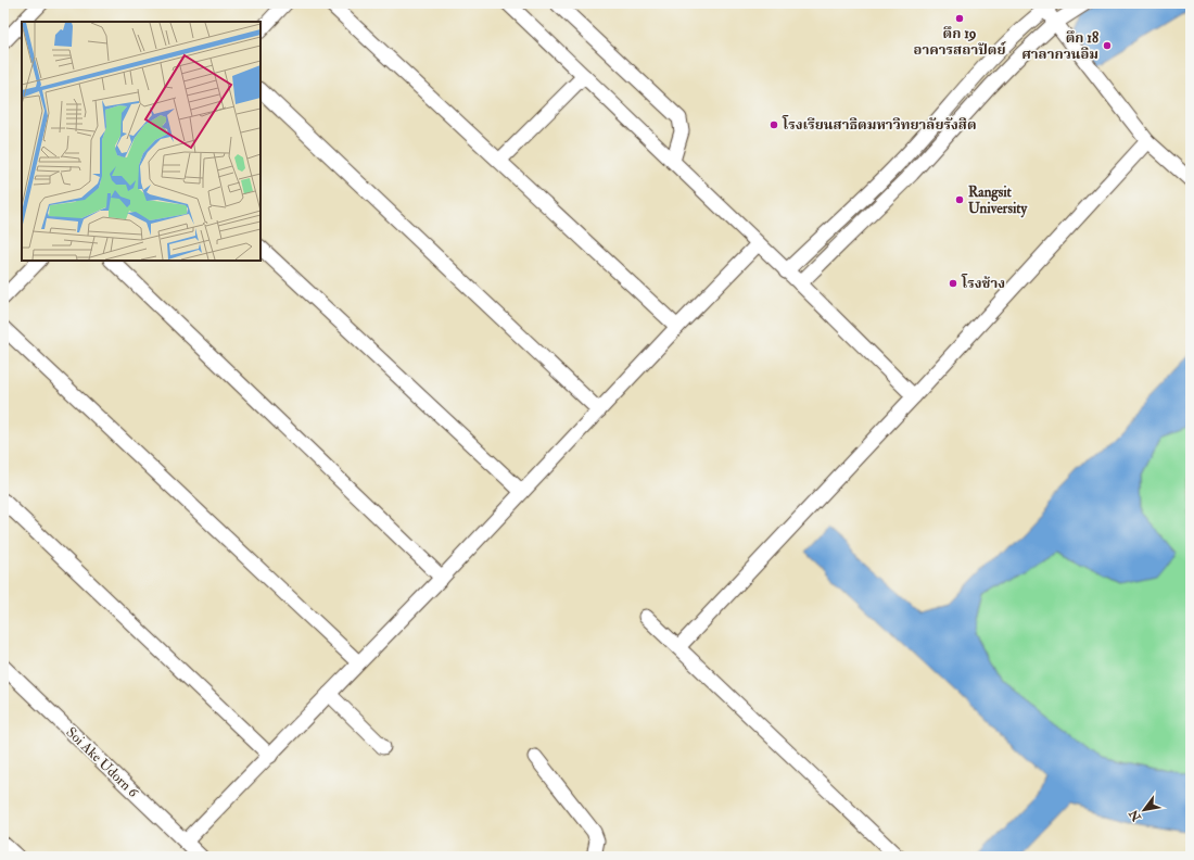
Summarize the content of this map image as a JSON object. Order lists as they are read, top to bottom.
{
  "streets": {
    "street": ["Soi Ake Udorn 6"]
  },
  "places": [
    "ตึก 19 อาคารสถาปัตย์",
    "ตึก 18 ศาลากวนอิม",
    "โรงเรียนสาธิตมหาวิทยาลัยรังสิต",
    "Rangsit University",
    "โรงช้าง"
  ],
  "north": "bottom left"
}
